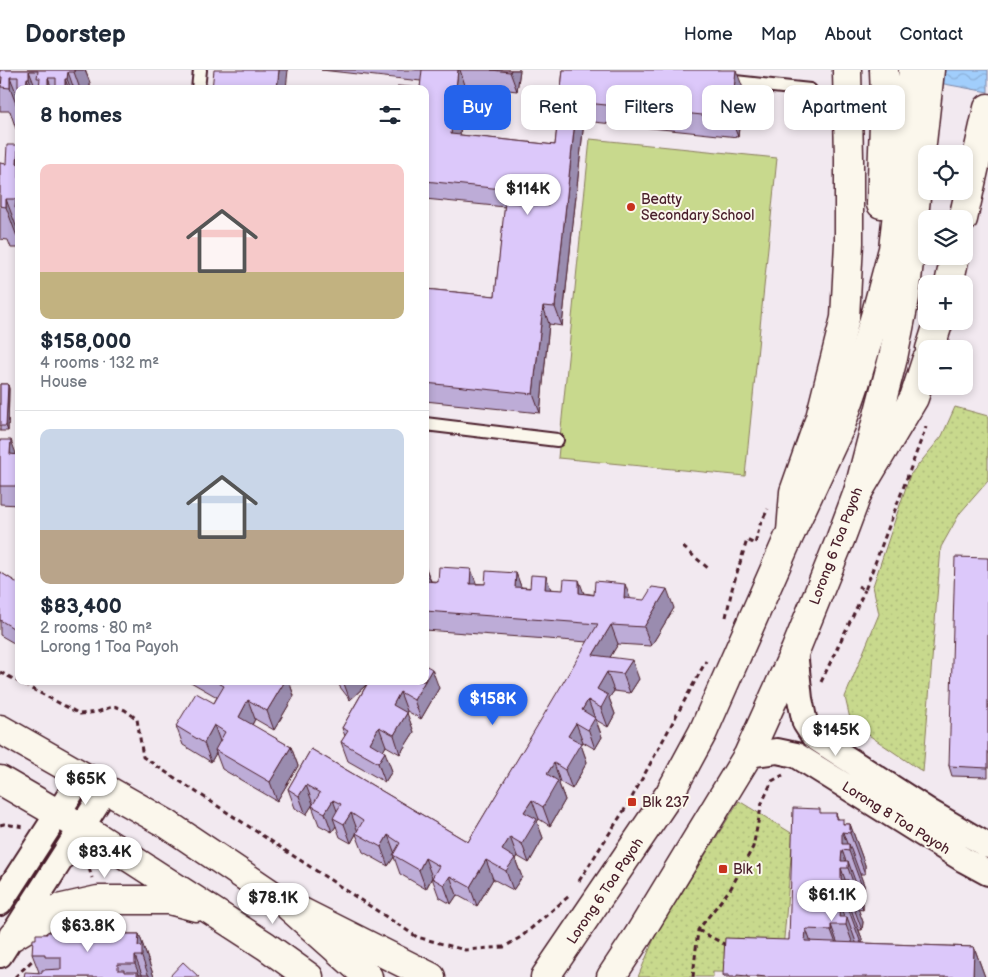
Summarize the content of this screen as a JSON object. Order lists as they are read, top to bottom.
{
  "streets": {
    "main road": ["Lorong 6 Toa Payoh"],
    "street": ["Lorong 8 Toa Payoh"]
  },
  "crossings": [
    ["Lorong 6 Toa Payoh", "Lorong 8 Toa Payoh"]
  ],
  "places": {
    "other": ["Beatty Secondary School"],
    "transit": ["Blk 237", "Blk 1"]
  },
  "page": {
    "header": "Doorstep",
    "nav": [
      "Home",
      "Map",
      "About",
      "Contact"
    ],
    "chip": [
      "Buy",
      "Rent",
      "Filters",
      "New",
      "Apartment"
    ],
    "heading": "8 homes",
    "map_buttons": ["+", "−"],
    "list": [
      {
        "name": "$158,000",
        "note": "4 rooms · 132 m² · House"
      },
      {
        "name": "$83,400",
        "note": "2 rooms · 80 m² · Lorong 1 Toa Payoh"
      }
    ],
    "price": [
      "$114K",
      "$158K",
      "$145K",
      "$65K",
      "$83.4K",
      "$61.1K",
      "$78.1K",
      "$63.8K"
    ]
  }
}
